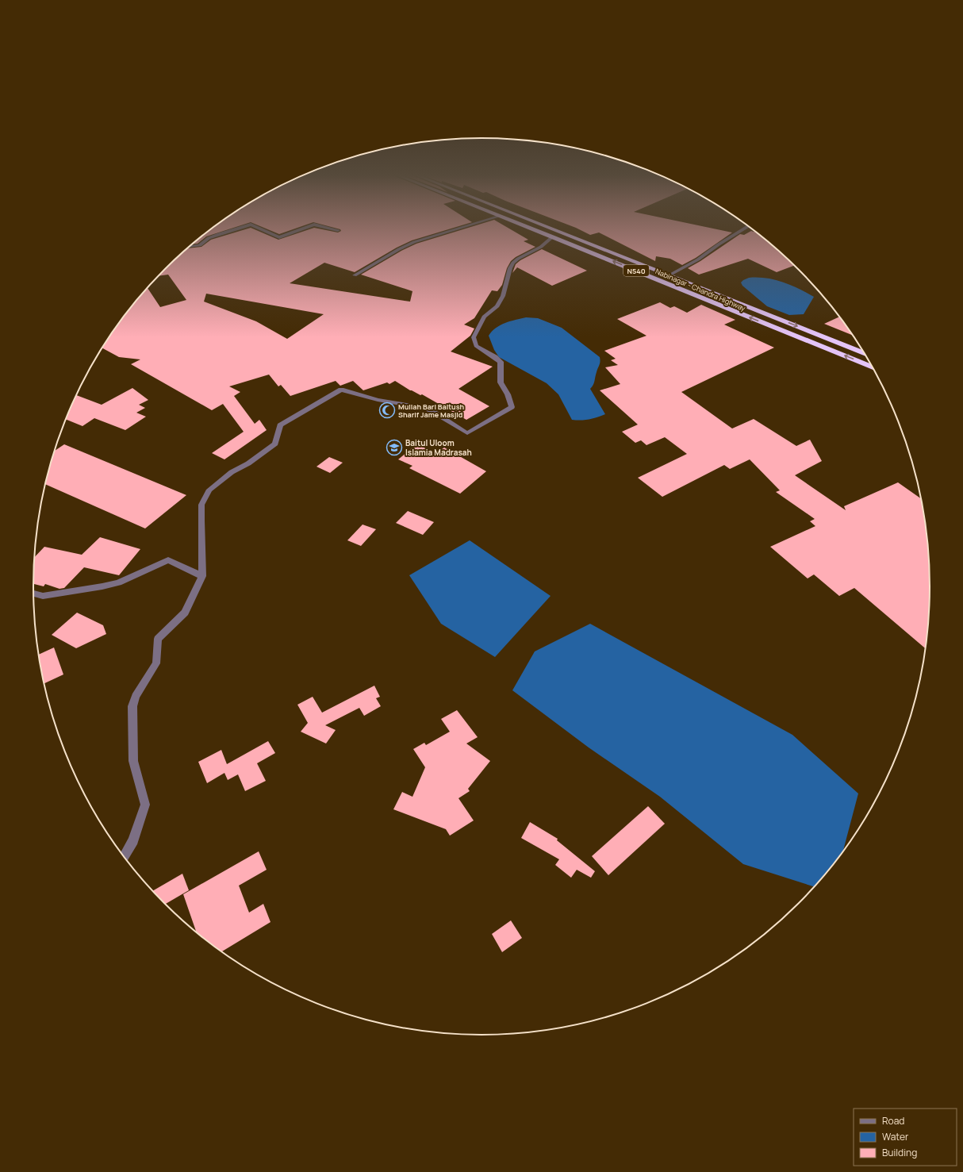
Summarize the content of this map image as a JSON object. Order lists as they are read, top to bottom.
{
  "streets": {
    "highway": ["N540", "Nabinagar - Chandra Highway"]
  },
  "places": {
    "mosque": ["Mullah Bari Baitush Sharif Jame Masjid"],
    "school or university": ["Baitul Uloom Islamia Madrasah"]
  },
  "legend": ["Road", "Water", "Building"]
}
